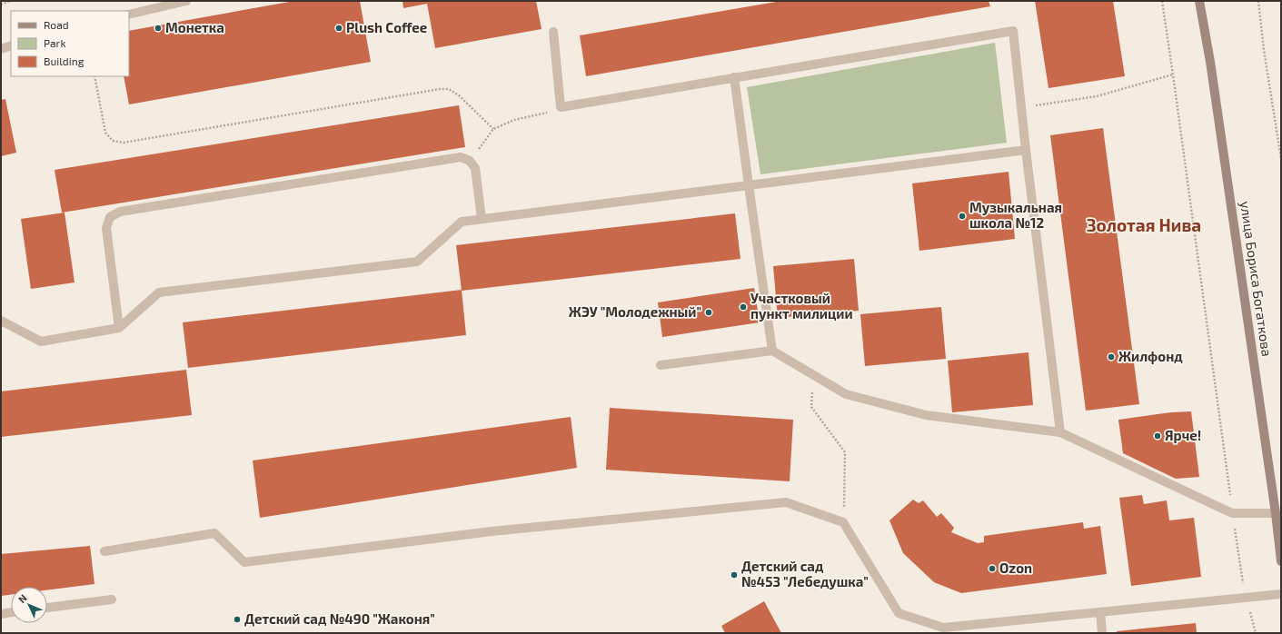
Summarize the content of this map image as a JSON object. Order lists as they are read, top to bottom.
{
  "streets": {
    "main road": ["улица Бориса Богаткова"]
  },
  "districts": ["Золотая Нива"],
  "places": [
    "Монетка",
    "Plush Coffee",
    "Музыкальная школа №12",
    "Участковый пункт милиции",
    "ЖЭУ \"Молодежный\"",
    "Жилфонд",
    "Ярче!",
    "Ozon",
    "Детский сад №453 \"Лебедушка\"",
    "Детский сад №490 \"Жаконя\""
  ],
  "legend": ["Road", "Park", "Building"],
  "north": "top left"
}
